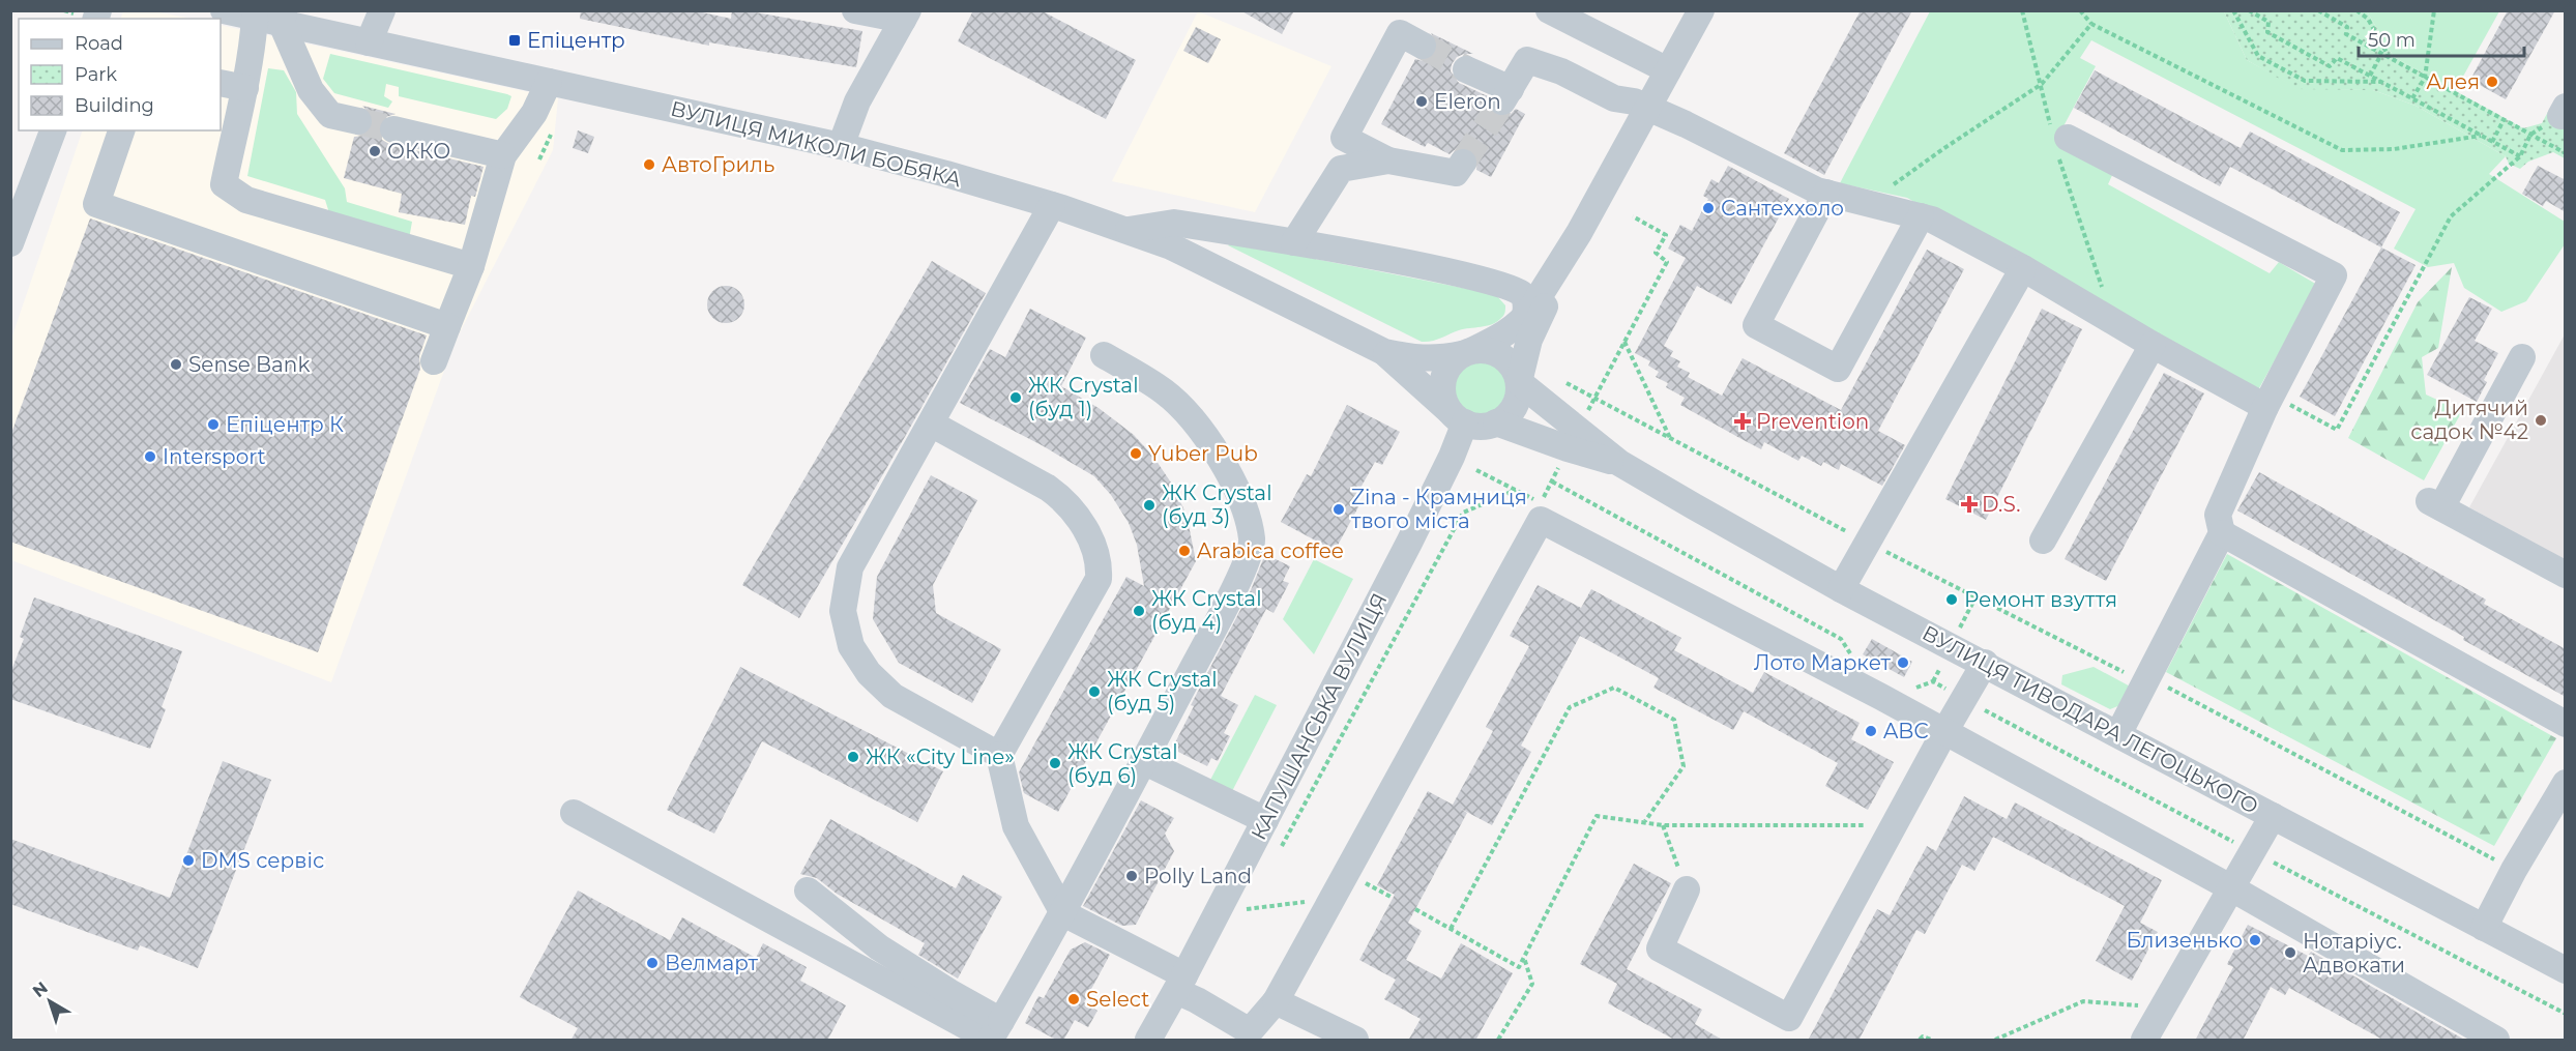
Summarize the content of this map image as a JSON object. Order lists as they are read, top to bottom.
{
  "streets": {
    "street": ["ВУЛИЦЯ МИКОЛИ БОБЯКА", "КАПУШАНСЬКА ВУЛИЦЯ", "ВУЛИЦЯ ТИВОДАРА ЛЕГОЦЬКОГО"]
  },
  "crossings": [
    ["ВУЛИЦЯ МИКОЛИ БОБЯКА", "КАПУШАНСЬКА ВУЛИЦЯ"],
    ["ВУЛИЦЯ МИКОЛИ БОБЯКА", "ВУЛИЦЯ ТИВОДАРА ЛЕГОЦЬКОГО"],
    ["КАПУШАНСЬКА ВУЛИЦЯ", "ВУЛИЦЯ ТИВОДАРА ЛЕГОЦЬКОГО"]
  ],
  "places": {
    "transit": ["Епіцентр"],
    "other": [
      "Алея",
      "Eleron",
      "ОККО",
      "АвтоГриль",
      "Сантеххоло",
      "Sense Bank",
      "ЖК Crystal (буд 1)",
      "Дитячий садок №42",
      "Епіцентр К",
      "Yuber Pub",
      "Intersport",
      "ЖК Crystal (буд 3)",
      "Zina - Крамниця твого міста",
      "Arabica coffee",
      "Ремонт взуття",
      "ЖК Crystal (буд 4)",
      "Лото Маркет",
      "ЖК Crystal (буд 5)",
      "ABC",
      "ЖК «City Line»",
      "ЖК Crystal (буд 6)",
      "DMS сервіс",
      "Polly Land",
      "Близенько",
      "Нотаріус. Адвокати",
      "Велмарт",
      "Select"
    ],
    "health": ["Prevention", "D.S."]
  },
  "legend": ["Road", "Park", "Building"],
  "scale_bar": "50 m",
  "north": "top left"
}
